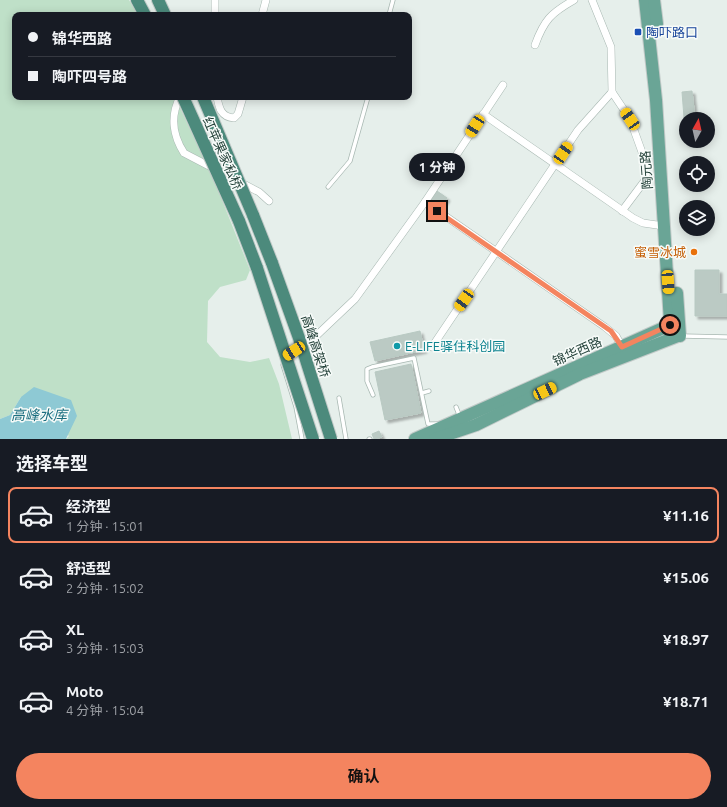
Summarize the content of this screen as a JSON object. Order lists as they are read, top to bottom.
{
  "streets": {
    "highway": ["红苹果家私桥", "高峰高架桥"],
    "main road": ["陶元路", "锦华西路"]
  },
  "crossings": [
    ["红苹果家私桥", "高峰高架桥"],
    ["陶元路", "锦华西路"]
  ],
  "water": ["高峰水库"],
  "places": {
    "transit": ["陶吓路口"],
    "other": ["蜜雪冰城", "E-LIFE驿住科创园"]
  },
  "north": "top",
  "page": {
    "banner": ["锦华西路", "陶吓四号路"],
    "bubble": "1 分钟",
    "heading": "选择车型",
    "list": [
      {
        "name": "经济型",
        "note": "1 分钟 · 15:01",
        "value": "¥11.16"
      },
      {
        "name": "舒适型",
        "note": "2 分钟 · 15:02",
        "value": "¥15.06"
      },
      {
        "name": "XL",
        "note": "3 分钟 · 15:03",
        "value": "¥18.97"
      },
      {
        "name": "Moto",
        "note": "4 分钟 · 15:04",
        "value": "¥18.71"
      }
    ],
    "buttons": "确认"
  }
}
